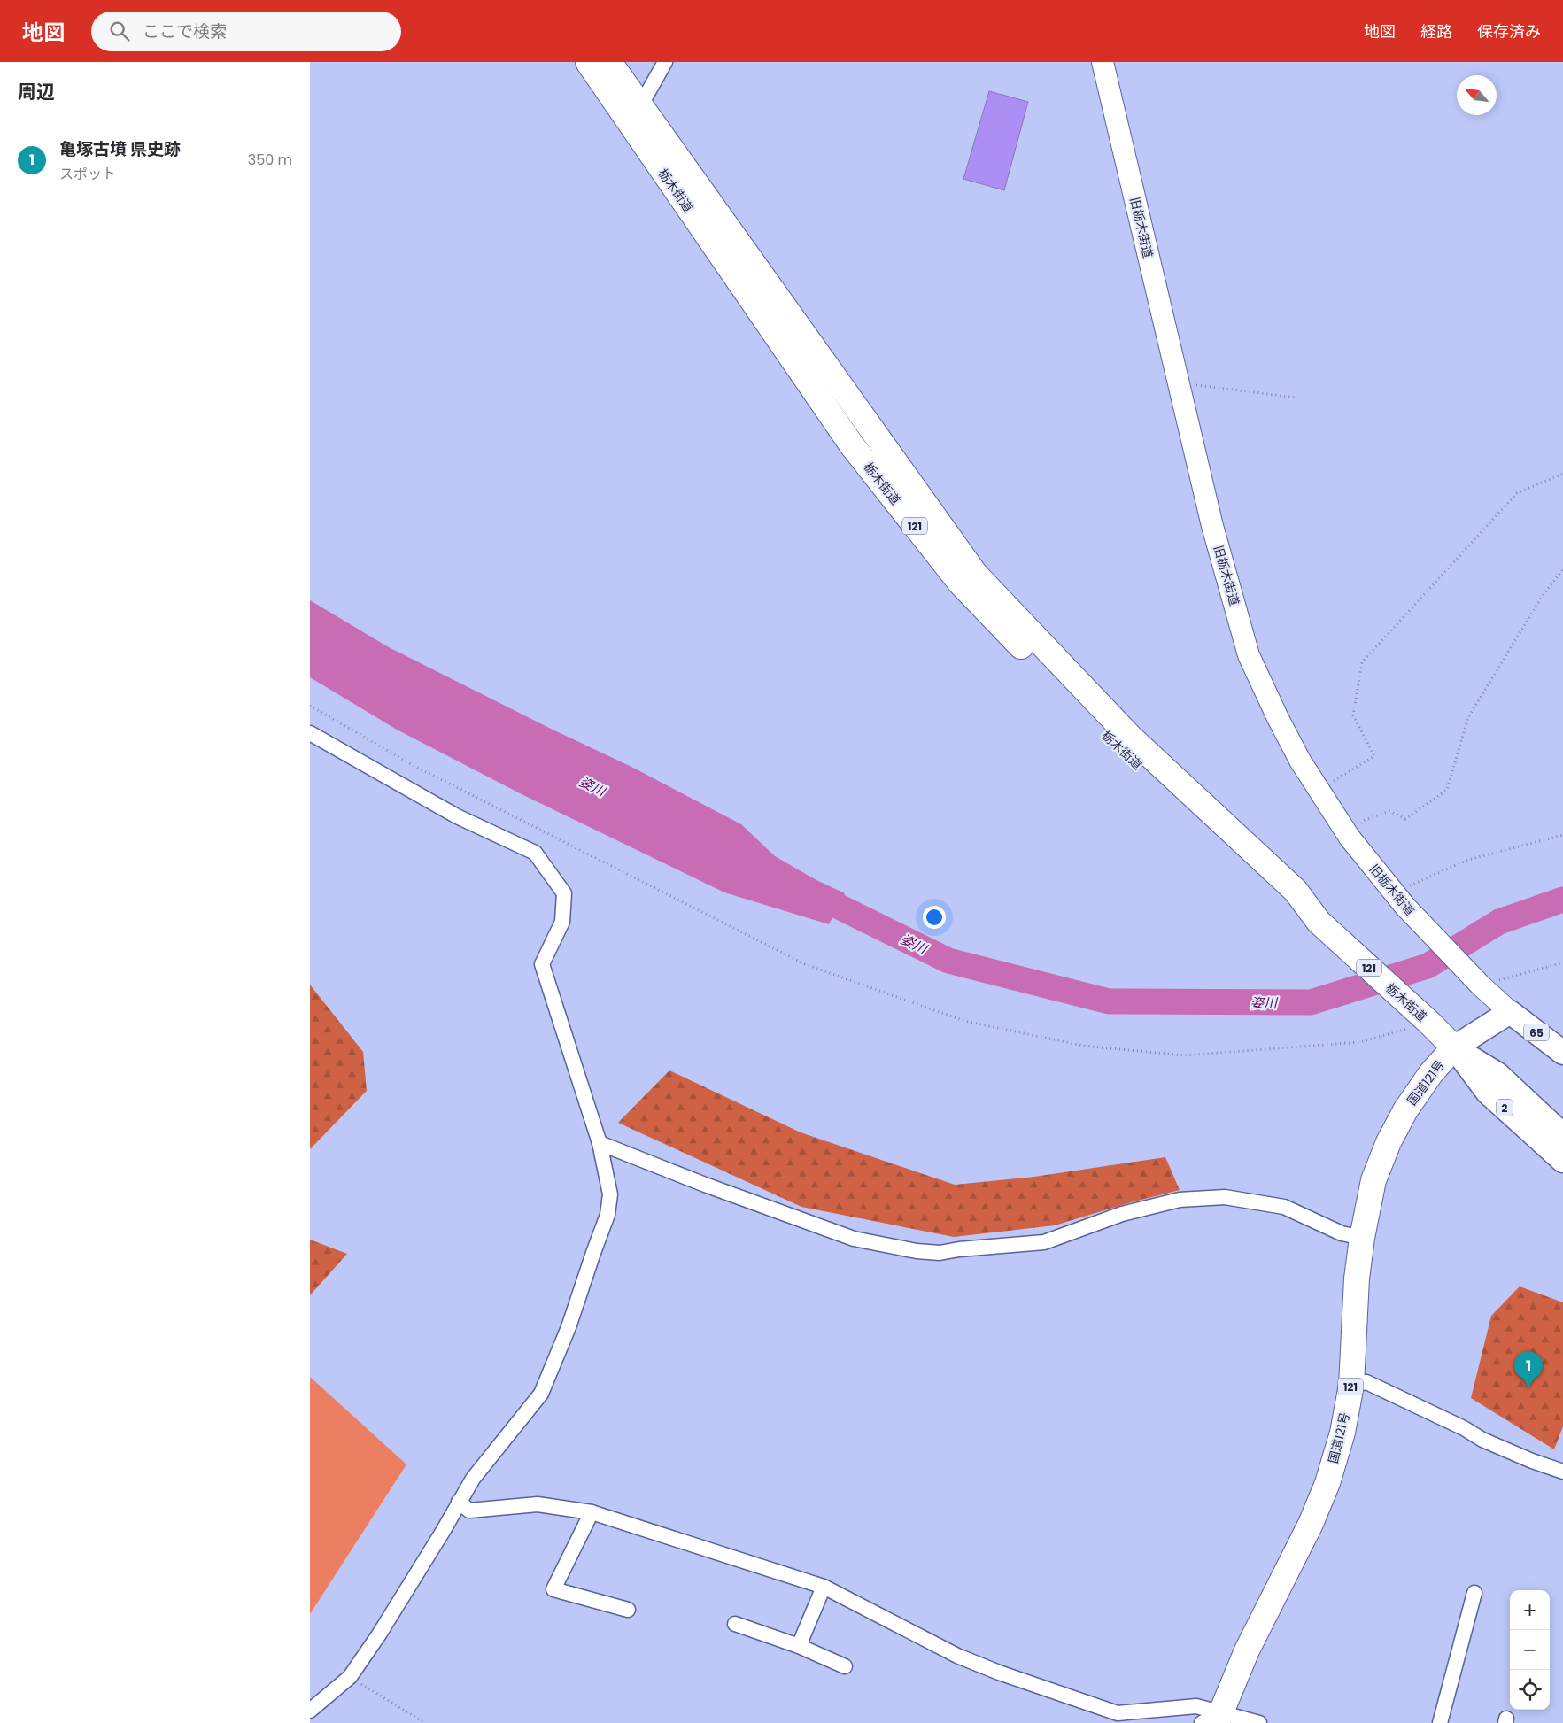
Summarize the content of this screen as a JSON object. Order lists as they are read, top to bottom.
{
  "streets": {
    "highway": ["栃木街道", "121", "国道121号"],
    "main road": ["65", "2"],
    "street": ["旧栃木街道"]
  },
  "crossings": [
    ["栃木街道", "国道121号"],
    ["栃木街道", "2"],
    ["旧栃木街道", "65"],
    ["国道121号", "2"]
  ],
  "water": ["姿川"],
  "north": "top left",
  "page": {
    "header": "地図",
    "search": "ここで検索",
    "nav": ["地図", "経路", "保存済み"],
    "heading": "周辺",
    "list": [
      {
        "mark": "1",
        "name": "亀塚古墳 県史跡",
        "note": "スポット",
        "value": "350 m"
      }
    ],
    "pins": "1",
    "map_buttons": ["+", "−"]
  }
}
